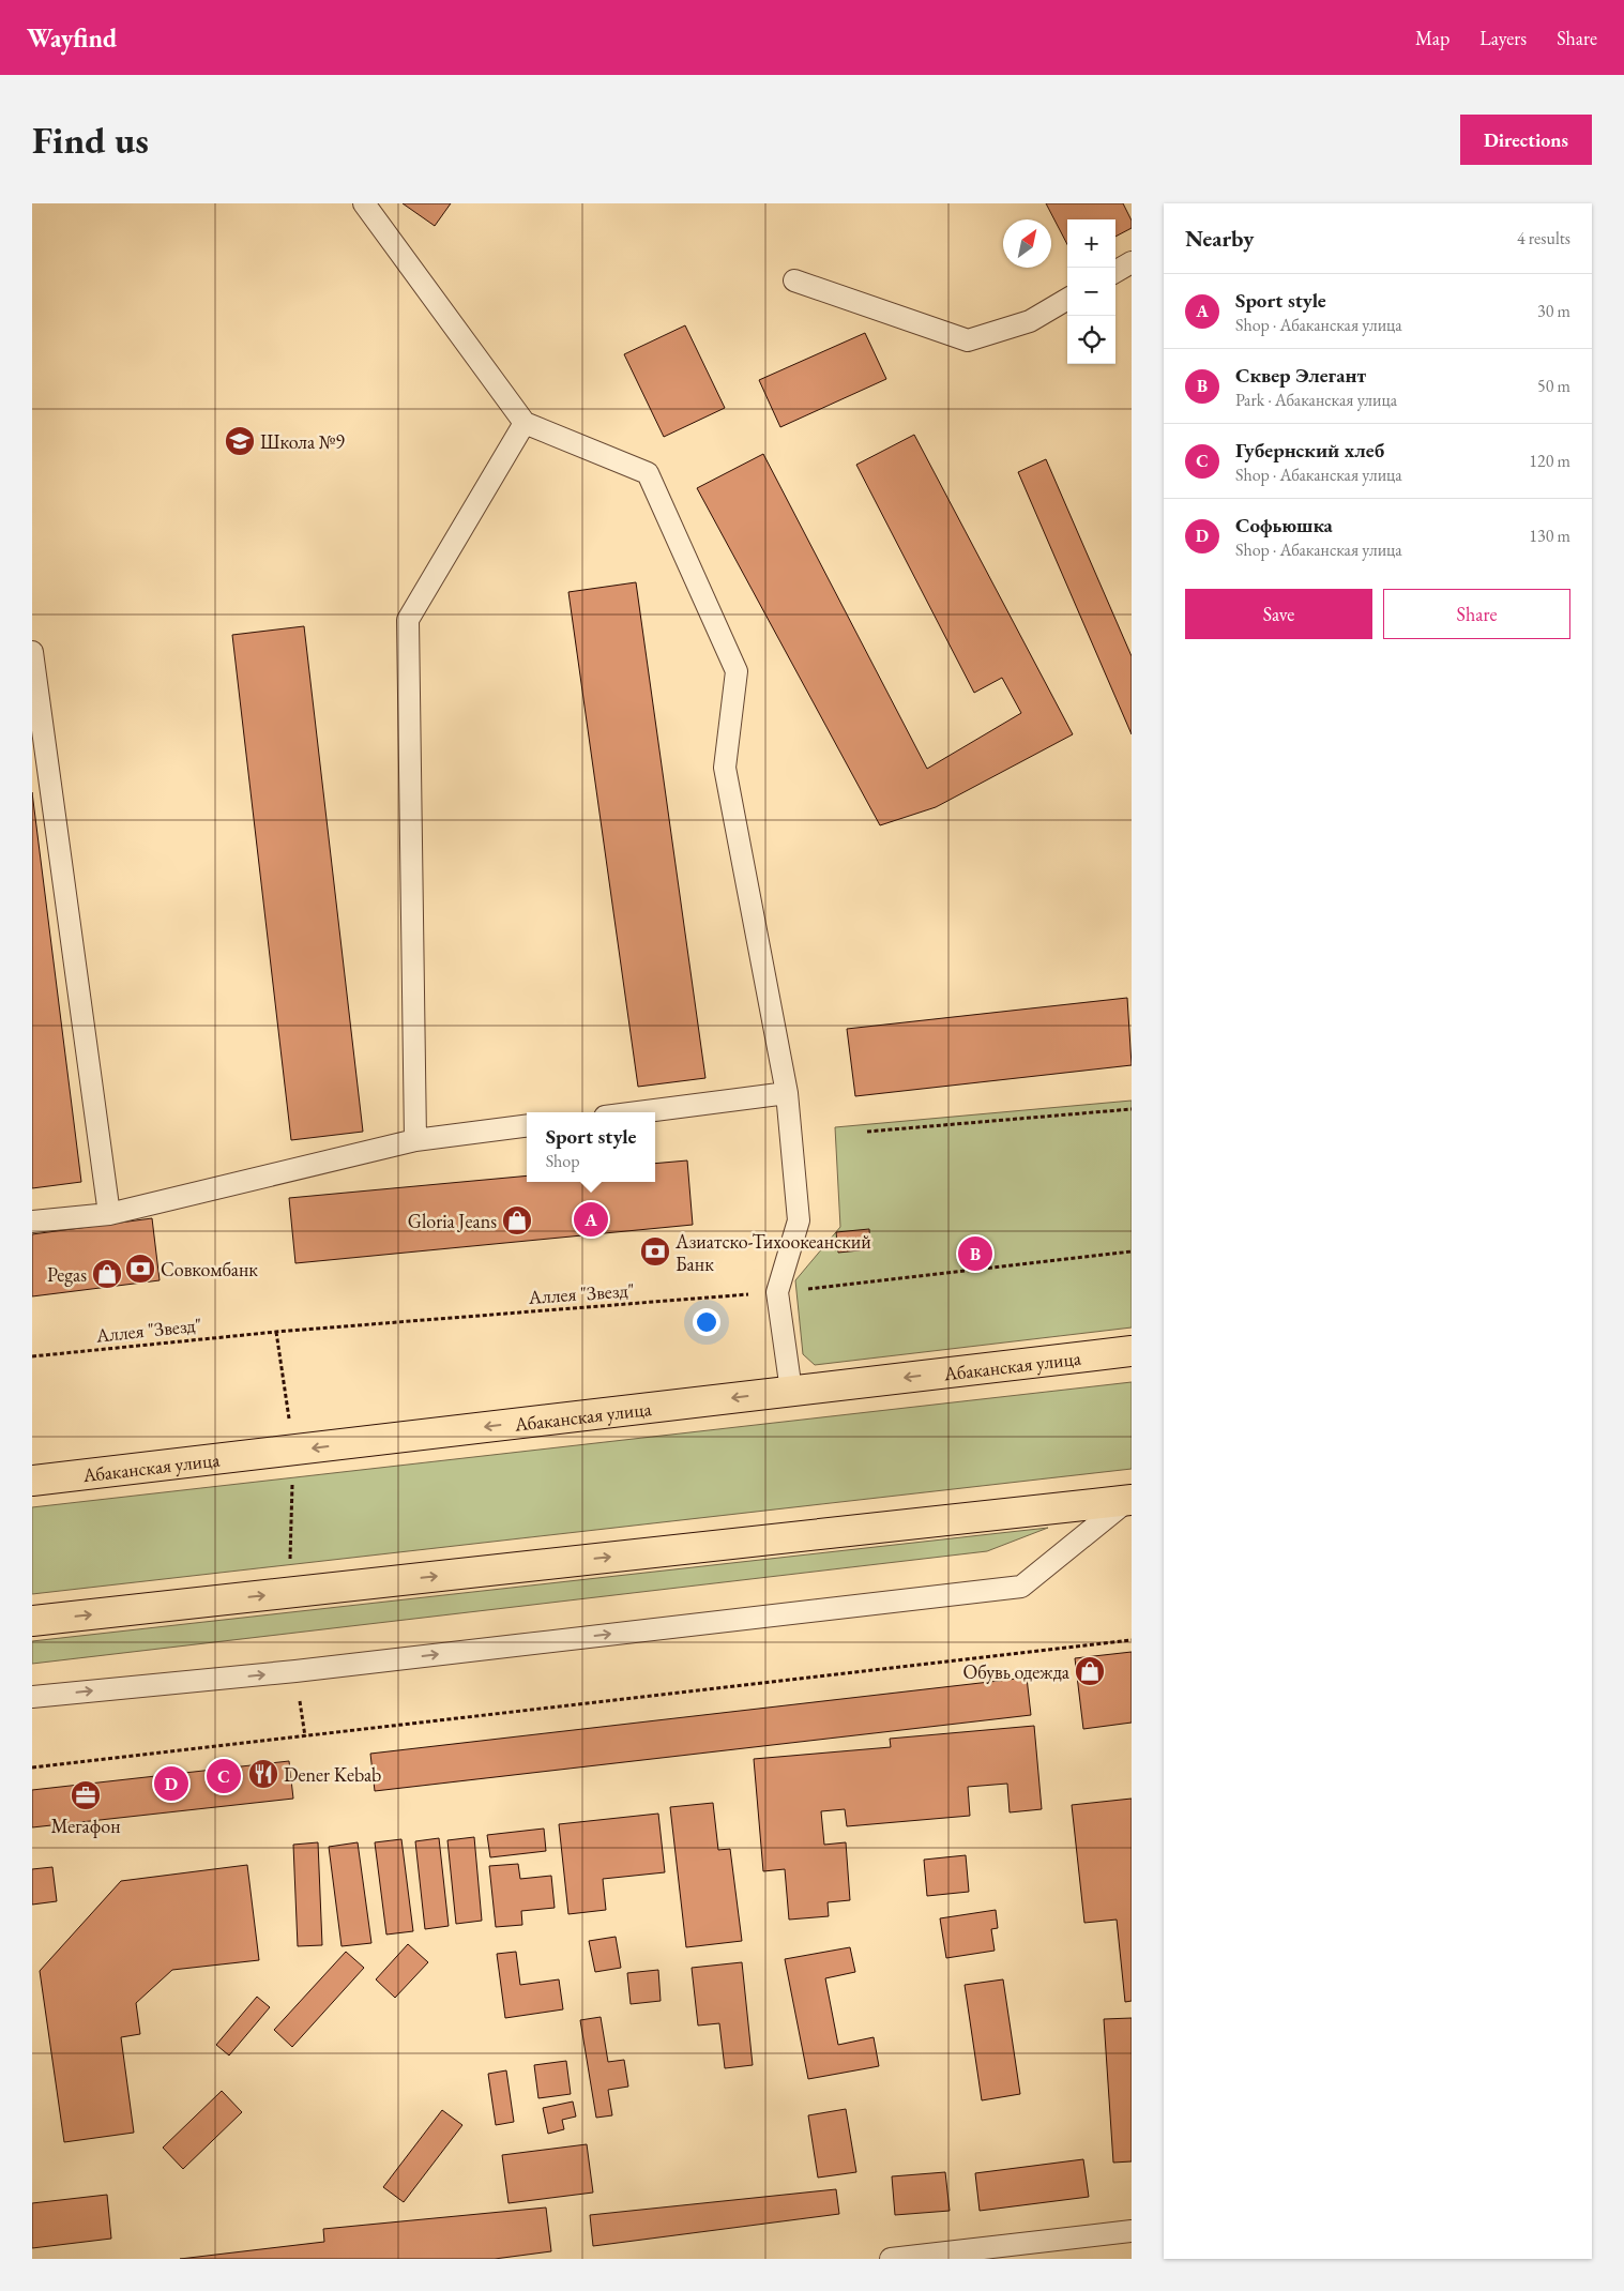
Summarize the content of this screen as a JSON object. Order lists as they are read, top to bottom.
{
  "streets": {
    "main road": ["Абаканская улица"],
    "path": ["Аллея \"Звезд\""]
  },
  "places": {
    "school or university": ["Школа №9"],
    "shop": ["Gloria Jeans", "Pegas", "Обувь одежда"],
    "bank": ["Азиатско-Тихоокеанский Банк", "Совкомбанк"],
    "restaurant": ["Dener Kebab"],
    "office": ["Мегафон"]
  },
  "north": "top right",
  "page": {
    "header": "Wayfind",
    "nav": ["Map", "Layers", "Share"],
    "buttons": [
      "Directions",
      ["Save", "Share"]
    ],
    "title": "Find us",
    "heading": ["Nearby", "4 results"],
    "map_buttons": ["+", "−"],
    "list": [
      {
        "mark": "A",
        "name": "Sport style",
        "note": "Shop · Абаканская улица",
        "value": "30 m"
      },
      {
        "mark": "B",
        "name": "Сквер Элегант",
        "note": "Park · Абаканская улица",
        "value": "50 m"
      },
      {
        "mark": "C",
        "name": "Губернский хлеб",
        "note": "Shop · Абаканская улица",
        "value": "120 m"
      },
      {
        "mark": "D",
        "name": "Софьюшка",
        "note": "Shop · Абаканская улица",
        "value": "130 m"
      }
    ],
    "popup": ["Sport style", "Shop"],
    "pins": [
      "A",
      "B",
      "C",
      "D"
    ]
  }
}
